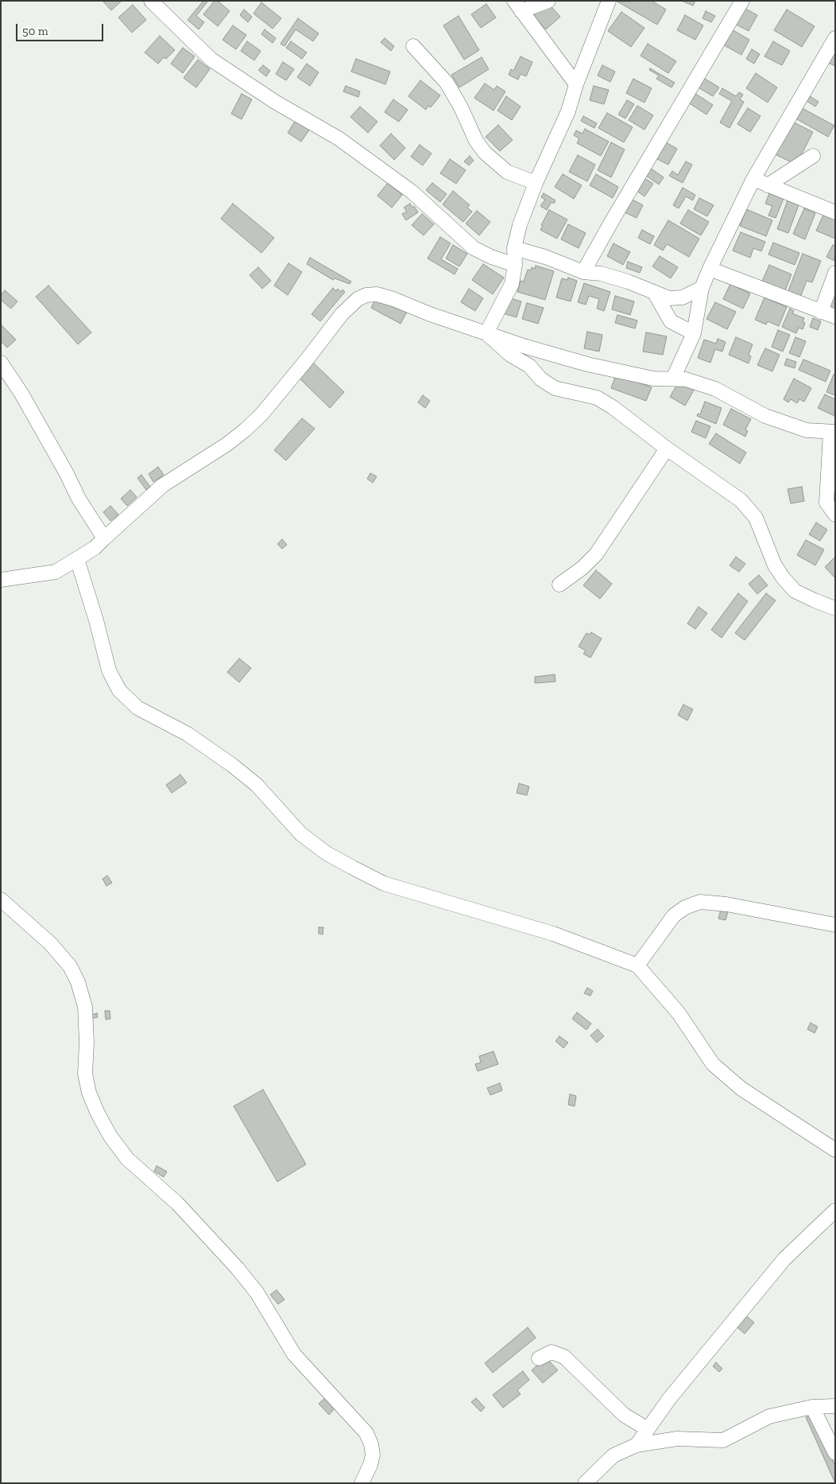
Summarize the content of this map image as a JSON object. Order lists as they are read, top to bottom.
{
  "scale_bar": "50 m"
}
